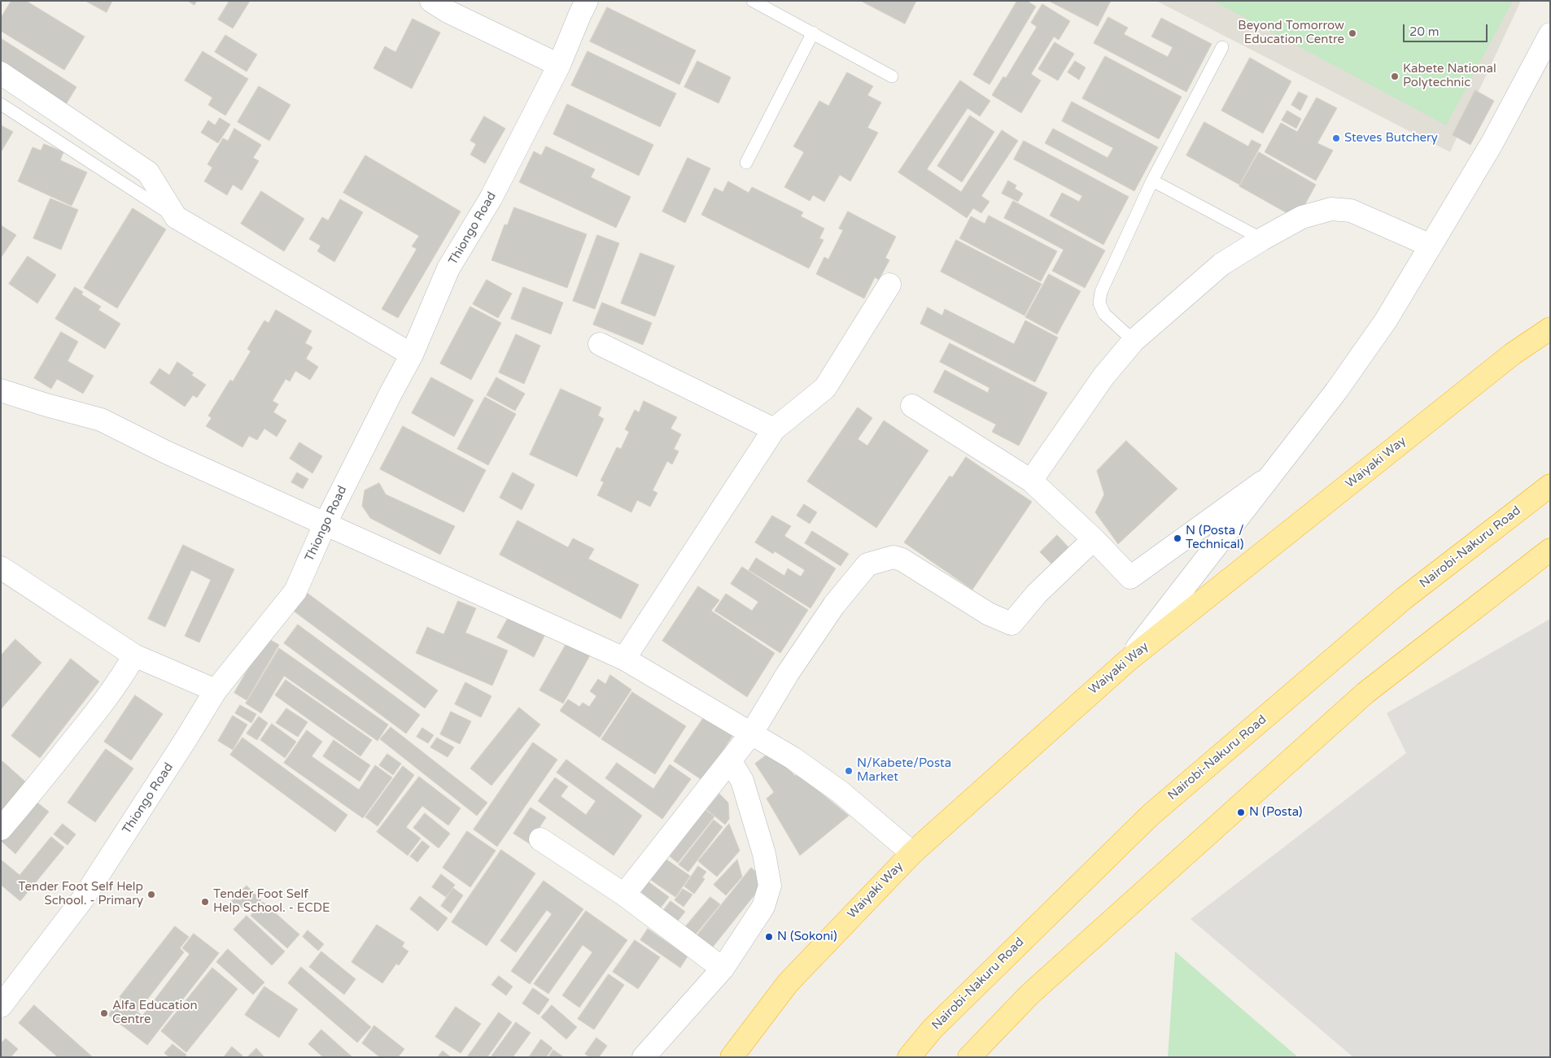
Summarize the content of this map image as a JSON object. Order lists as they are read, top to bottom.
{
  "streets": {
    "highway": ["Waiyaki Way", "Nairobi-Nakuru Road"],
    "street": ["Thiongo Road"]
  },
  "places": [
    "Beyond Tomorrow Education Centre",
    "Kabete National Polytechnic",
    "Steves Butchery",
    "N (Posta / Technical)",
    "N/Kabete/Posta Market",
    "N (Posta)",
    "Tender Foot Self Help School. - Primary",
    "Tender Foot Self Help School. - ECDE",
    "N (Sokoni)",
    "Alfa Education Centre"
  ],
  "scale_bar": "20 m"
}
